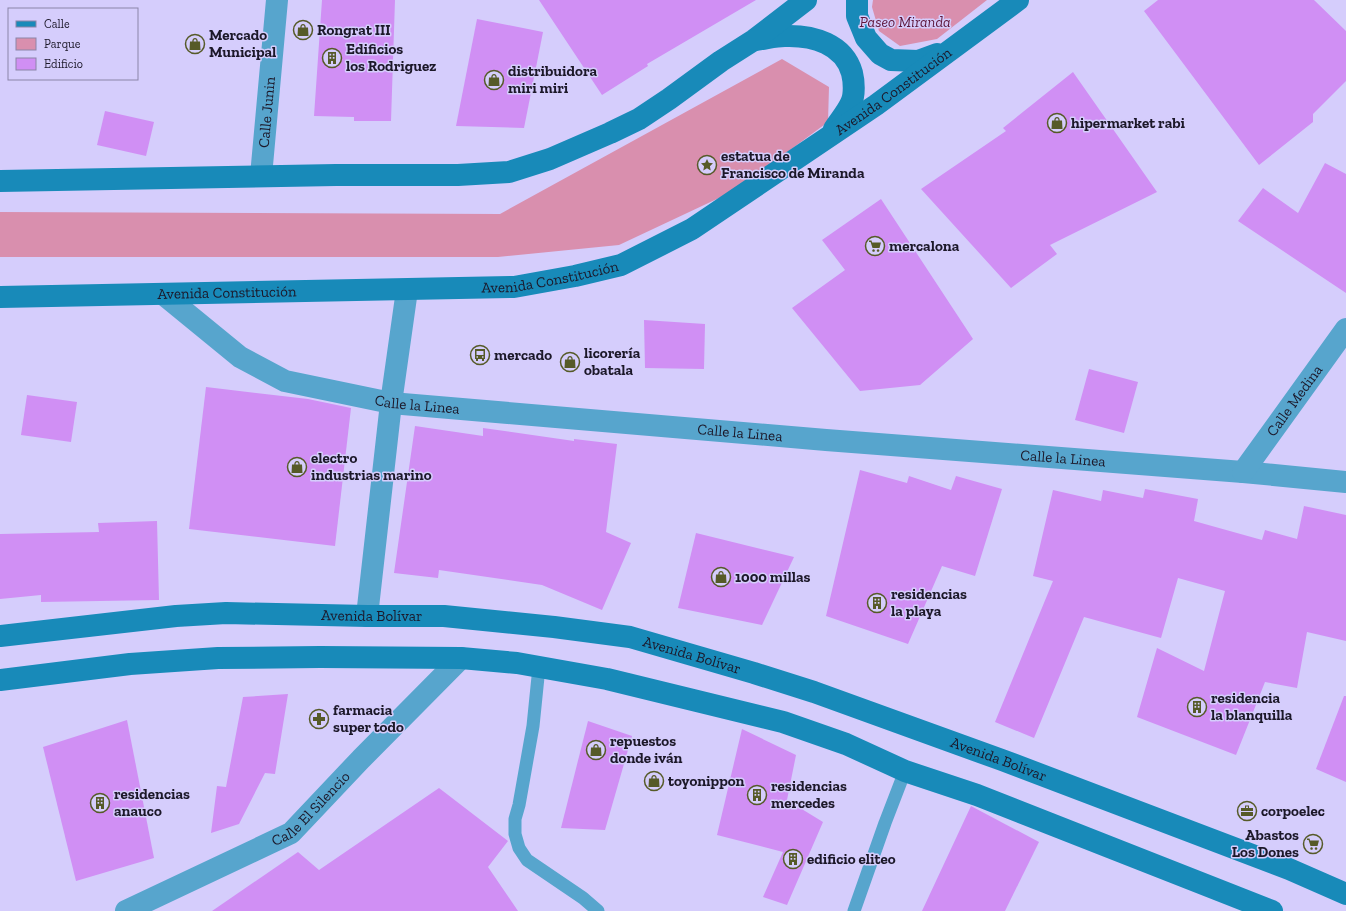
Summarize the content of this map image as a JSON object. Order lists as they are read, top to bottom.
{
  "streets": {
    "street": [
      "Avenida Constitución",
      "Calle Junin",
      "Calle Medina",
      "Calle la Linea",
      "Avenida Bolívar",
      "Calle El Silencio"
    ]
  },
  "crossings": [
    ["Avenida Constitución", "Calle la Linea"],
    ["Calle Medina", "Calle la Linea"]
  ],
  "parks": ["Paseo Miranda"],
  "places": {
    "shop": [
      "Rongrat III",
      "Mercado Municipal",
      "distribuidora miri miri",
      "hipermarket rabi",
      "licorería obatala",
      "electro industrias marino",
      "1000 millas",
      "repuestos donde iván",
      "toyonippon"
    ],
    "building": [
      "Edificios los Rodriguez",
      "residencias la playa",
      "residencia la blanquilla",
      "residencias mercedes",
      "residencias anauco",
      "edificio eliteo"
    ],
    "place": ["estatua de Francisco de Miranda"],
    "supermarket": ["mercalona", "Abastos Los Dones"],
    "bus stop": ["mercado"],
    "pharmacy": ["farmacia super todo"],
    "office": ["corpoelec"]
  },
  "legend": ["Calle", "Parque", "Edificio"]
}
